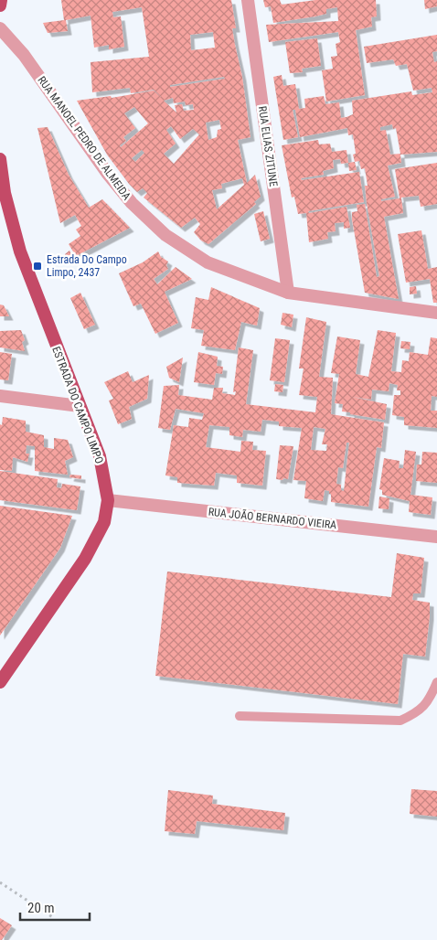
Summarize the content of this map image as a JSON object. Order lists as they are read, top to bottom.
{
  "streets": {
    "main road": ["ESTRADA DO CAMPO LIMPO"],
    "street": ["RUA MANOEL PEDRO DE ALMEIDA", "RUA ELIAS ZITUNE", "RUA JOÃO BERNARDO VIEIRA"]
  },
  "crossings": [
    ["RUA MANOEL PEDRO DE ALMEIDA", "RUA ELIAS ZITUNE"],
    ["ESTRADA DO CAMPO LIMPO", "RUA JOÃO BERNARDO VIEIRA"]
  ],
  "places": {
    "transit": ["Estrada Do Campo Limpo, 2437"]
  },
  "scale_bar": "20 m"
}
